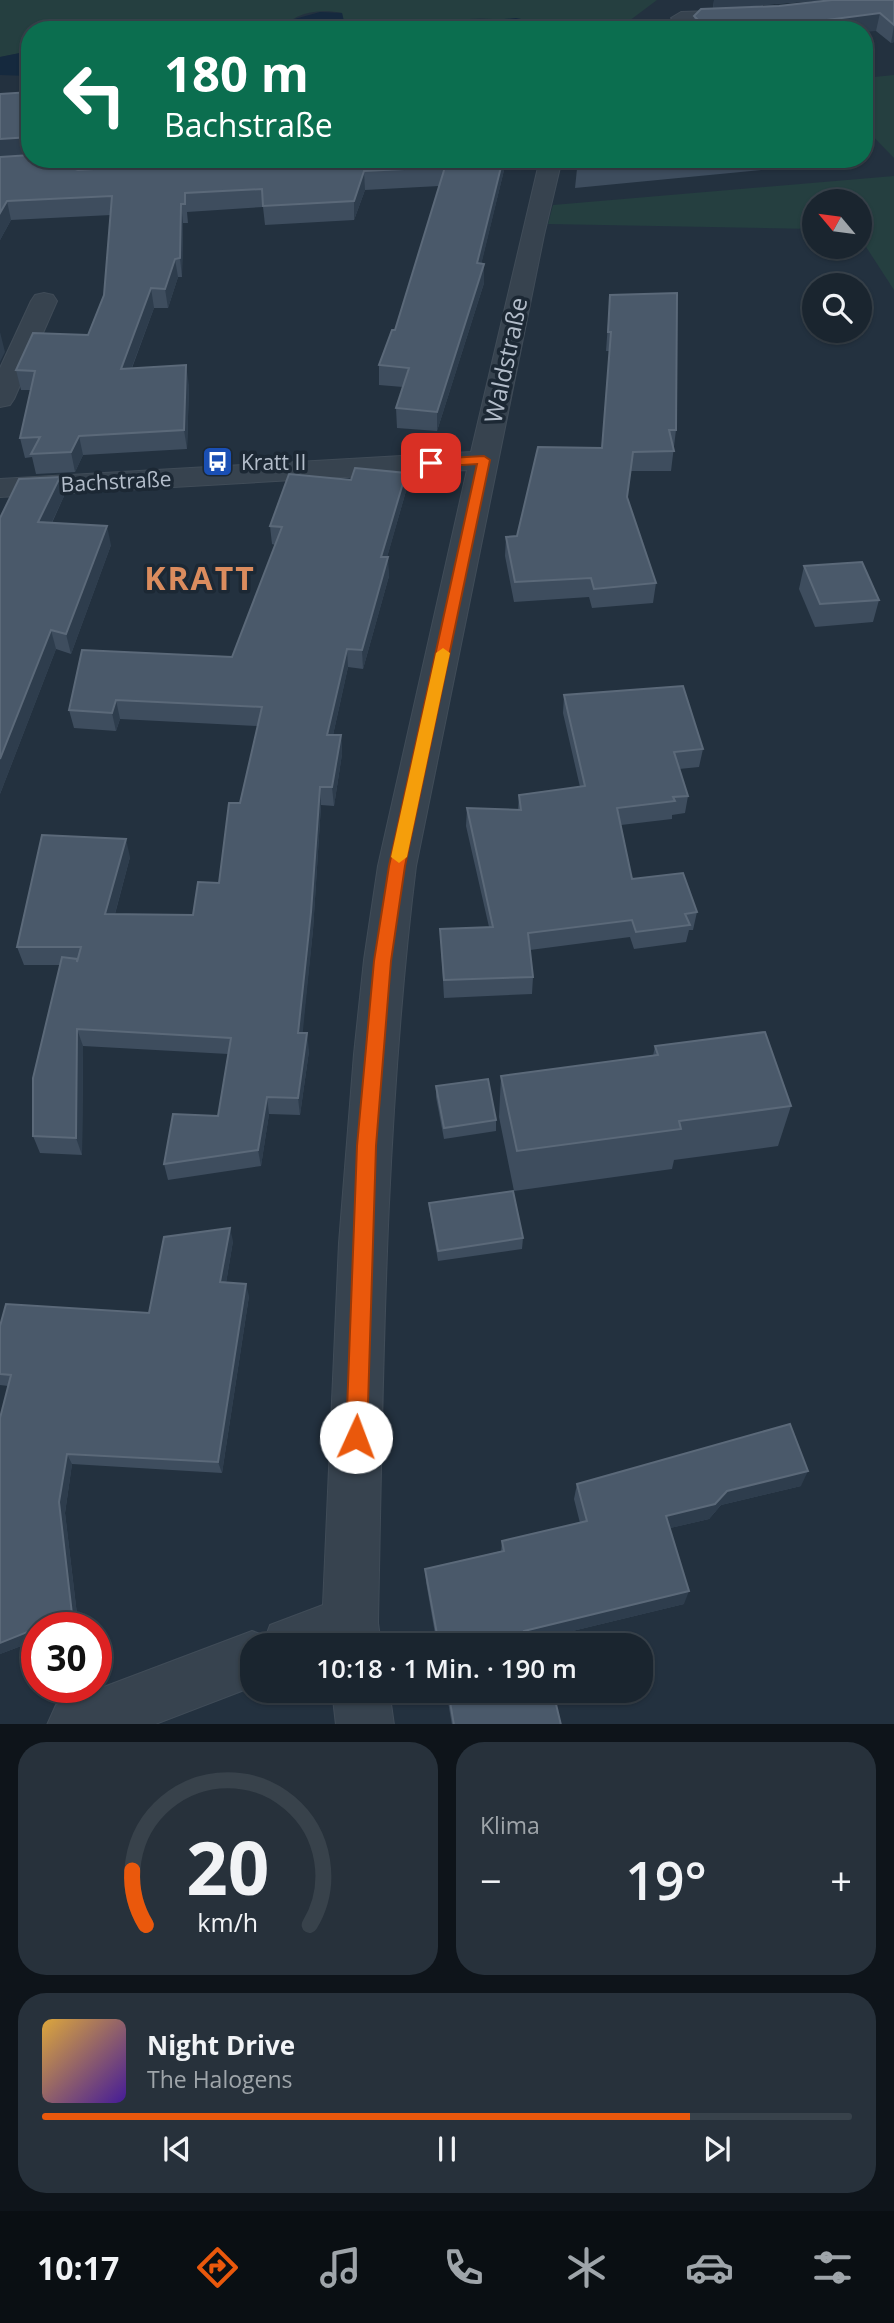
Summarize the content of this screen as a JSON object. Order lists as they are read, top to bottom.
{
  "streets": {
    "street": ["Waldstraße", "Bachstraße"]
  },
  "crossings": [
    ["Waldstraße", "Bachstraße"]
  ],
  "districts": ["KRATT"],
  "places": {
    "bus stop": ["Kratt II"]
  },
  "north": "top left",
  "page": {
    "turn": ["180 m", "Bachstraße"],
    "limit": "30",
    "trip": "10:18 · 1 Min. · 190 m",
    "tile": "Klima",
    "heat": ["−", "19°", "+"],
    "song": ["Night Drive", "The Halogens"],
    "tabs": "10:17",
    "gauge": ["20", "km/h"]
  }
}
